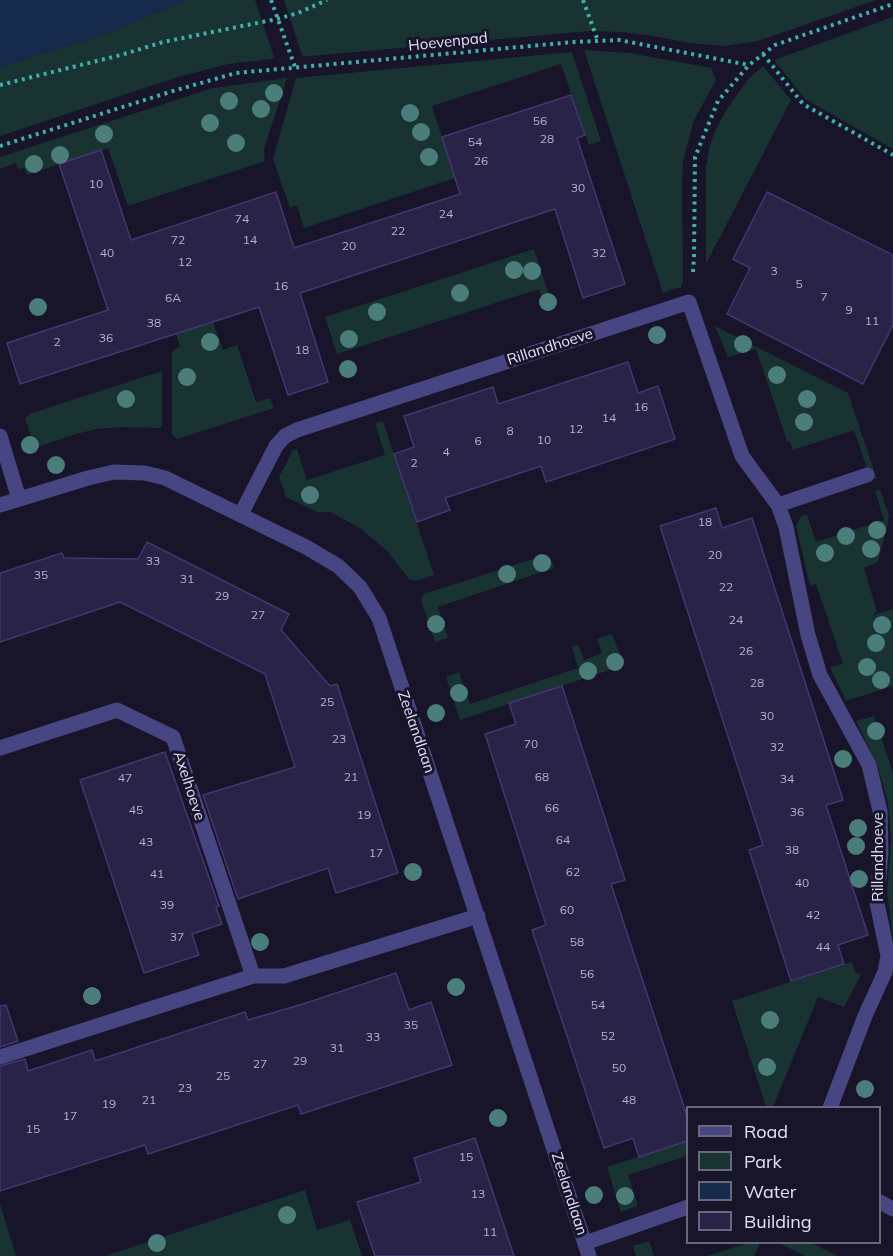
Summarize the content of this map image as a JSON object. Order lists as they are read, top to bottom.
{
  "streets": {
    "street": ["Rillandhoeve", "Zeelandlaan", "Axelhoeve"],
    "path": ["Hoevenpad"]
  },
  "crossings": [
    ["Rillandhoeve", "Zeelandlaan"]
  ],
  "house_numbers": [
    "56",
    "28",
    "54",
    "26",
    "10",
    "30",
    "24",
    "74",
    "22",
    "72",
    "14",
    "20",
    "40",
    "32",
    "12",
    "3",
    "5",
    "16",
    "7",
    "6A",
    "9",
    "11",
    "38",
    "36",
    "2",
    "18",
    "16",
    "14",
    "12",
    "8",
    "10",
    "6",
    "4",
    "2",
    "18",
    "20",
    "33",
    "35",
    "31",
    "22",
    "29",
    "27",
    "24",
    "26",
    "28",
    "25",
    "30",
    "23",
    "70",
    "32",
    "21",
    "68",
    "47",
    "34",
    "66",
    "45",
    "36",
    "19",
    "64",
    "43",
    "38",
    "17",
    "62",
    "41",
    "40",
    "39",
    "60",
    "42",
    "37",
    "58",
    "44",
    "56",
    "54",
    "35",
    "52",
    "33",
    "31",
    "29",
    "27",
    "50",
    "25",
    "23",
    "21",
    "48",
    "19",
    "17",
    "15",
    "15",
    "13",
    "11"
  ],
  "legend": [
    "Road",
    "Park",
    "Water",
    "Building"
  ]
}
